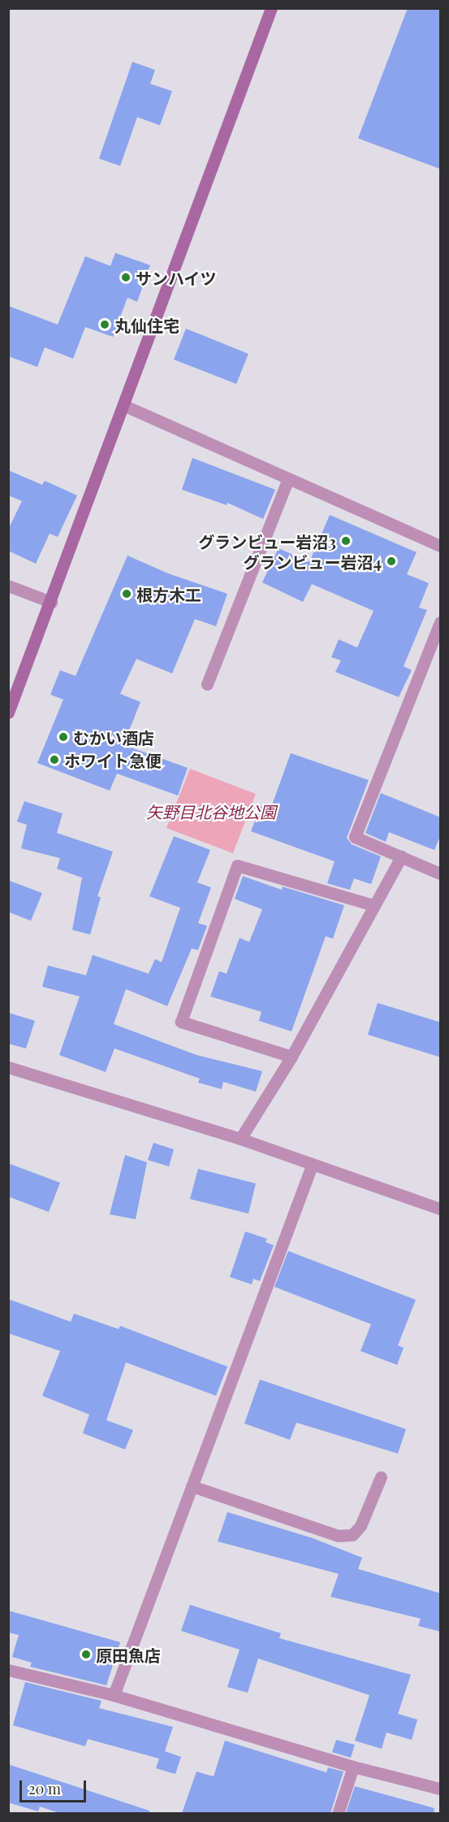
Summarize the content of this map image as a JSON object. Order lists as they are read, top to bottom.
{
  "parks": ["矢野目北谷地公園"],
  "places": [
    "サンハイツ",
    "丸仙住宅",
    "グランビュー岩沼3",
    "グランビュー岩沼4",
    "根方木工",
    "むかい酒店",
    "ホワイト急便",
    "原田魚店"
  ],
  "scale_bar": "20 m"
}
